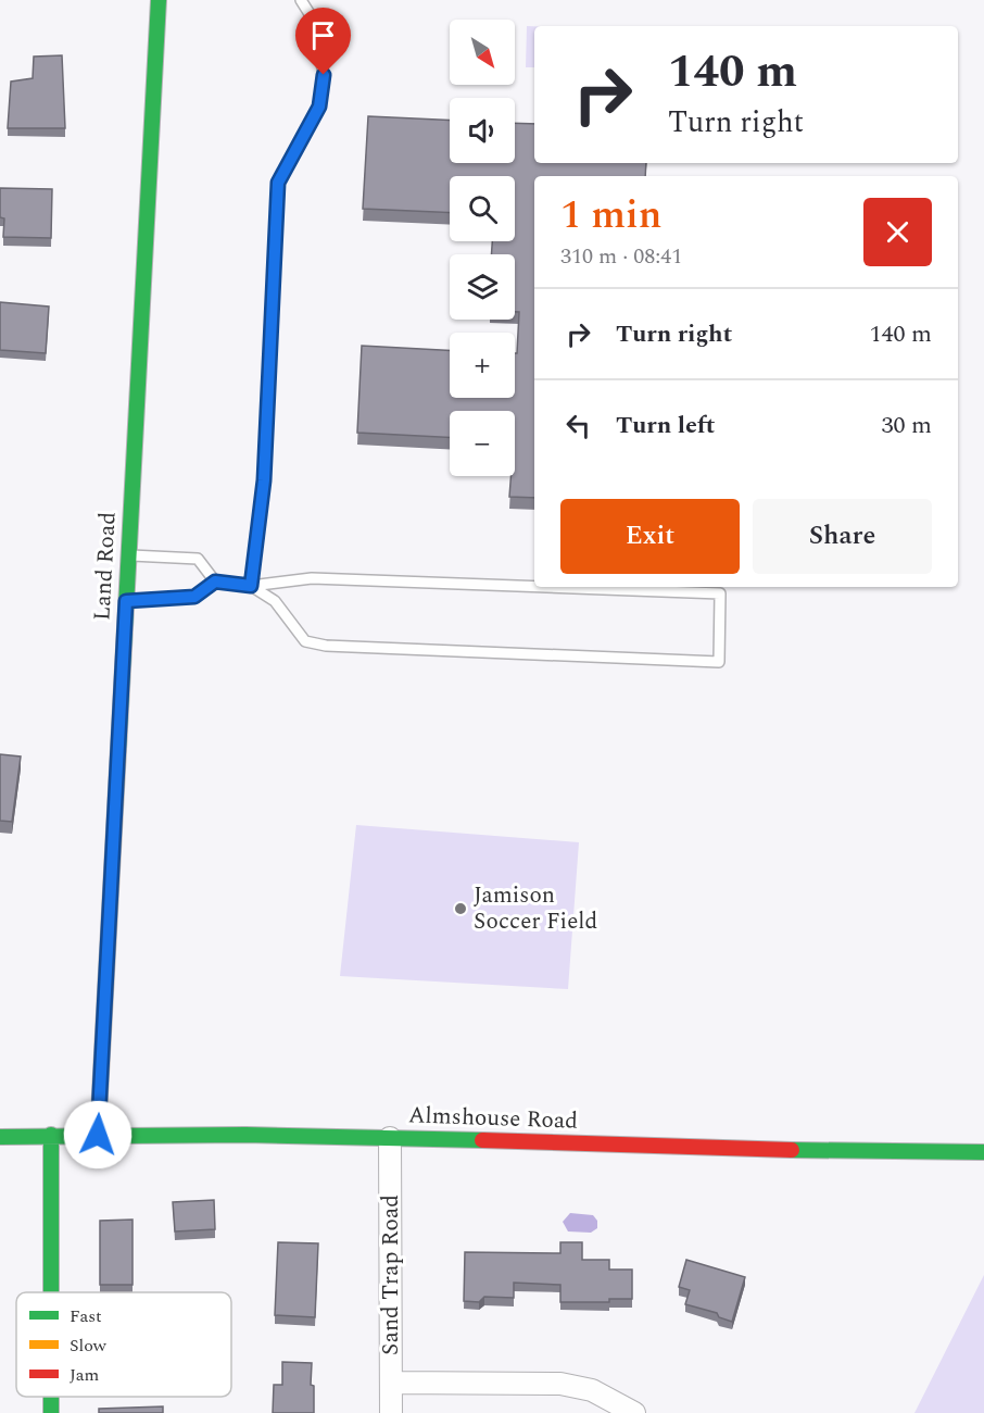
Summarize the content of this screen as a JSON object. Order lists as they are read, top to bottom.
{
  "streets": {
    "street": ["Land Road", "Almshouse Road", "Sand Trap Road"]
  },
  "crossings": [
    ["Land Road", "Almshouse Road"],
    ["Almshouse Road", "Sand Trap Road"]
  ],
  "places": ["Jamison Soccer Field"],
  "legend": ["Fast", "Slow", "Jam"],
  "north": "bottom right",
  "page": {
    "map_buttons": ["+", "−"],
    "turn": ["140 m", "Turn right"],
    "heading": ["1 min", "310 m · 08:41"],
    "list": [
      {
        "name": "Turn right",
        "value": "140 m"
      },
      {
        "name": "Turn left",
        "value": "30 m"
      }
    ],
    "buttons": ["Exit", "Share"]
  }
}
